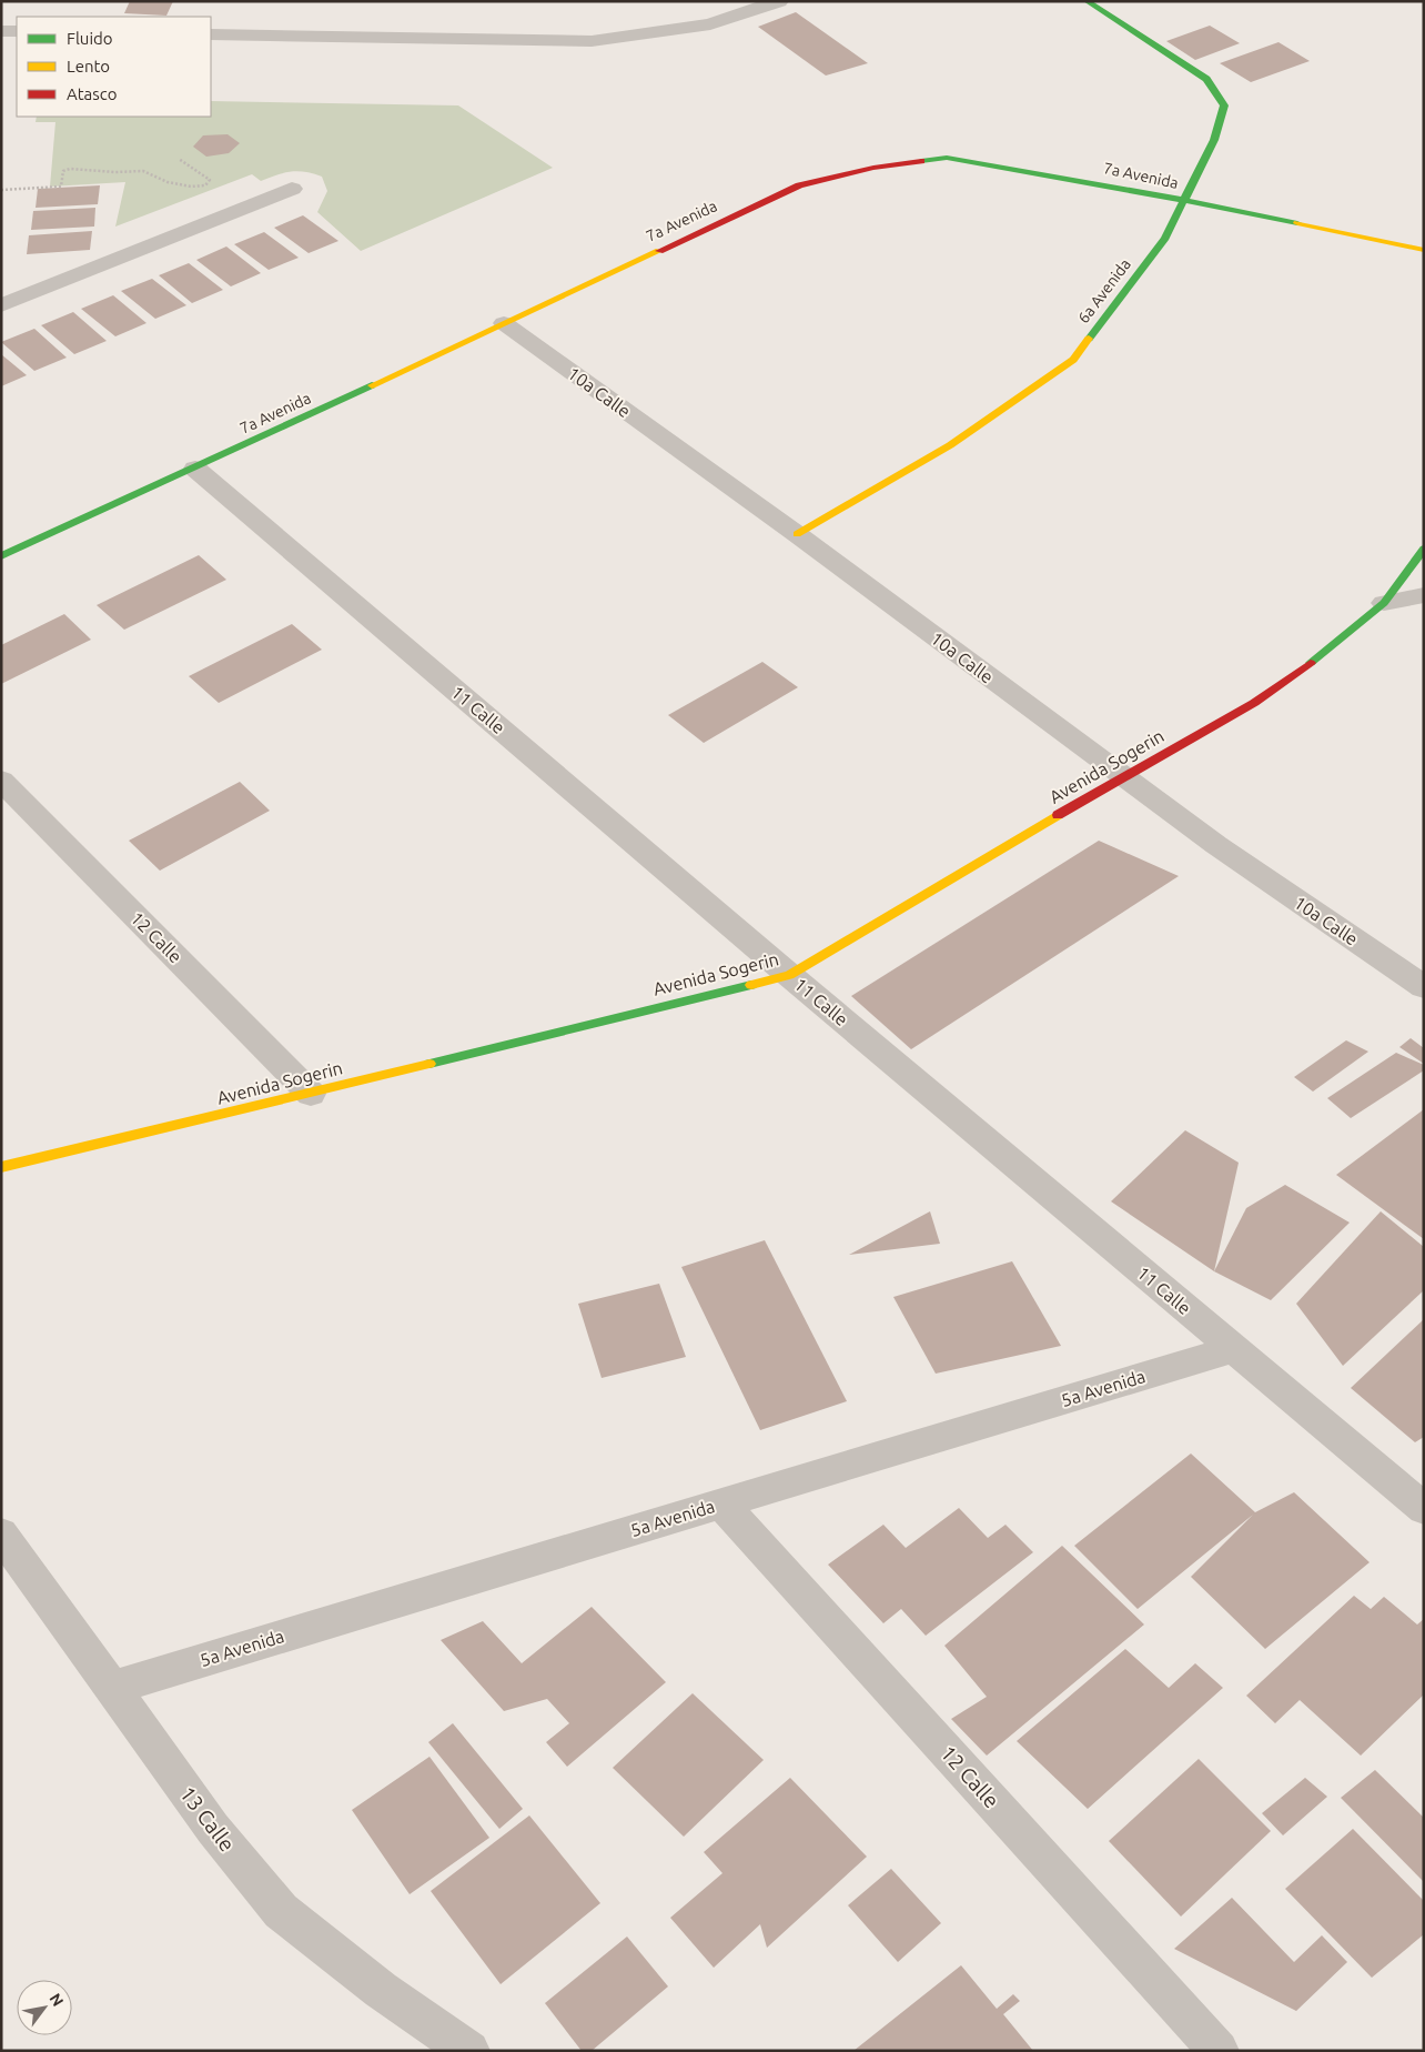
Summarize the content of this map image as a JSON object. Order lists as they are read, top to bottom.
{
  "streets": {
    "street": [
      "7a Avenida",
      "6a Avenida",
      "10a Calle",
      "11 Calle",
      "Avenida Sogerin",
      "12 Calle",
      "5a Avenida",
      "13 Calle"
    ]
  },
  "crossings": [
    ["7a Avenida", "6a Avenida"],
    ["7a Avenida", "10a Calle"],
    ["7a Avenida", "11 Calle"],
    ["6a Avenida", "10a Calle"],
    ["10a Calle", "Avenida Sogerin"],
    ["11 Calle", "Avenida Sogerin"],
    ["11 Calle", "5a Avenida"],
    ["Avenida Sogerin", "12 Calle"],
    ["12 Calle", "5a Avenida"],
    ["5a Avenida", "13 Calle"]
  ],
  "legend": ["Fluido", "Lento", "Atasco"],
  "north": "top right"
}
